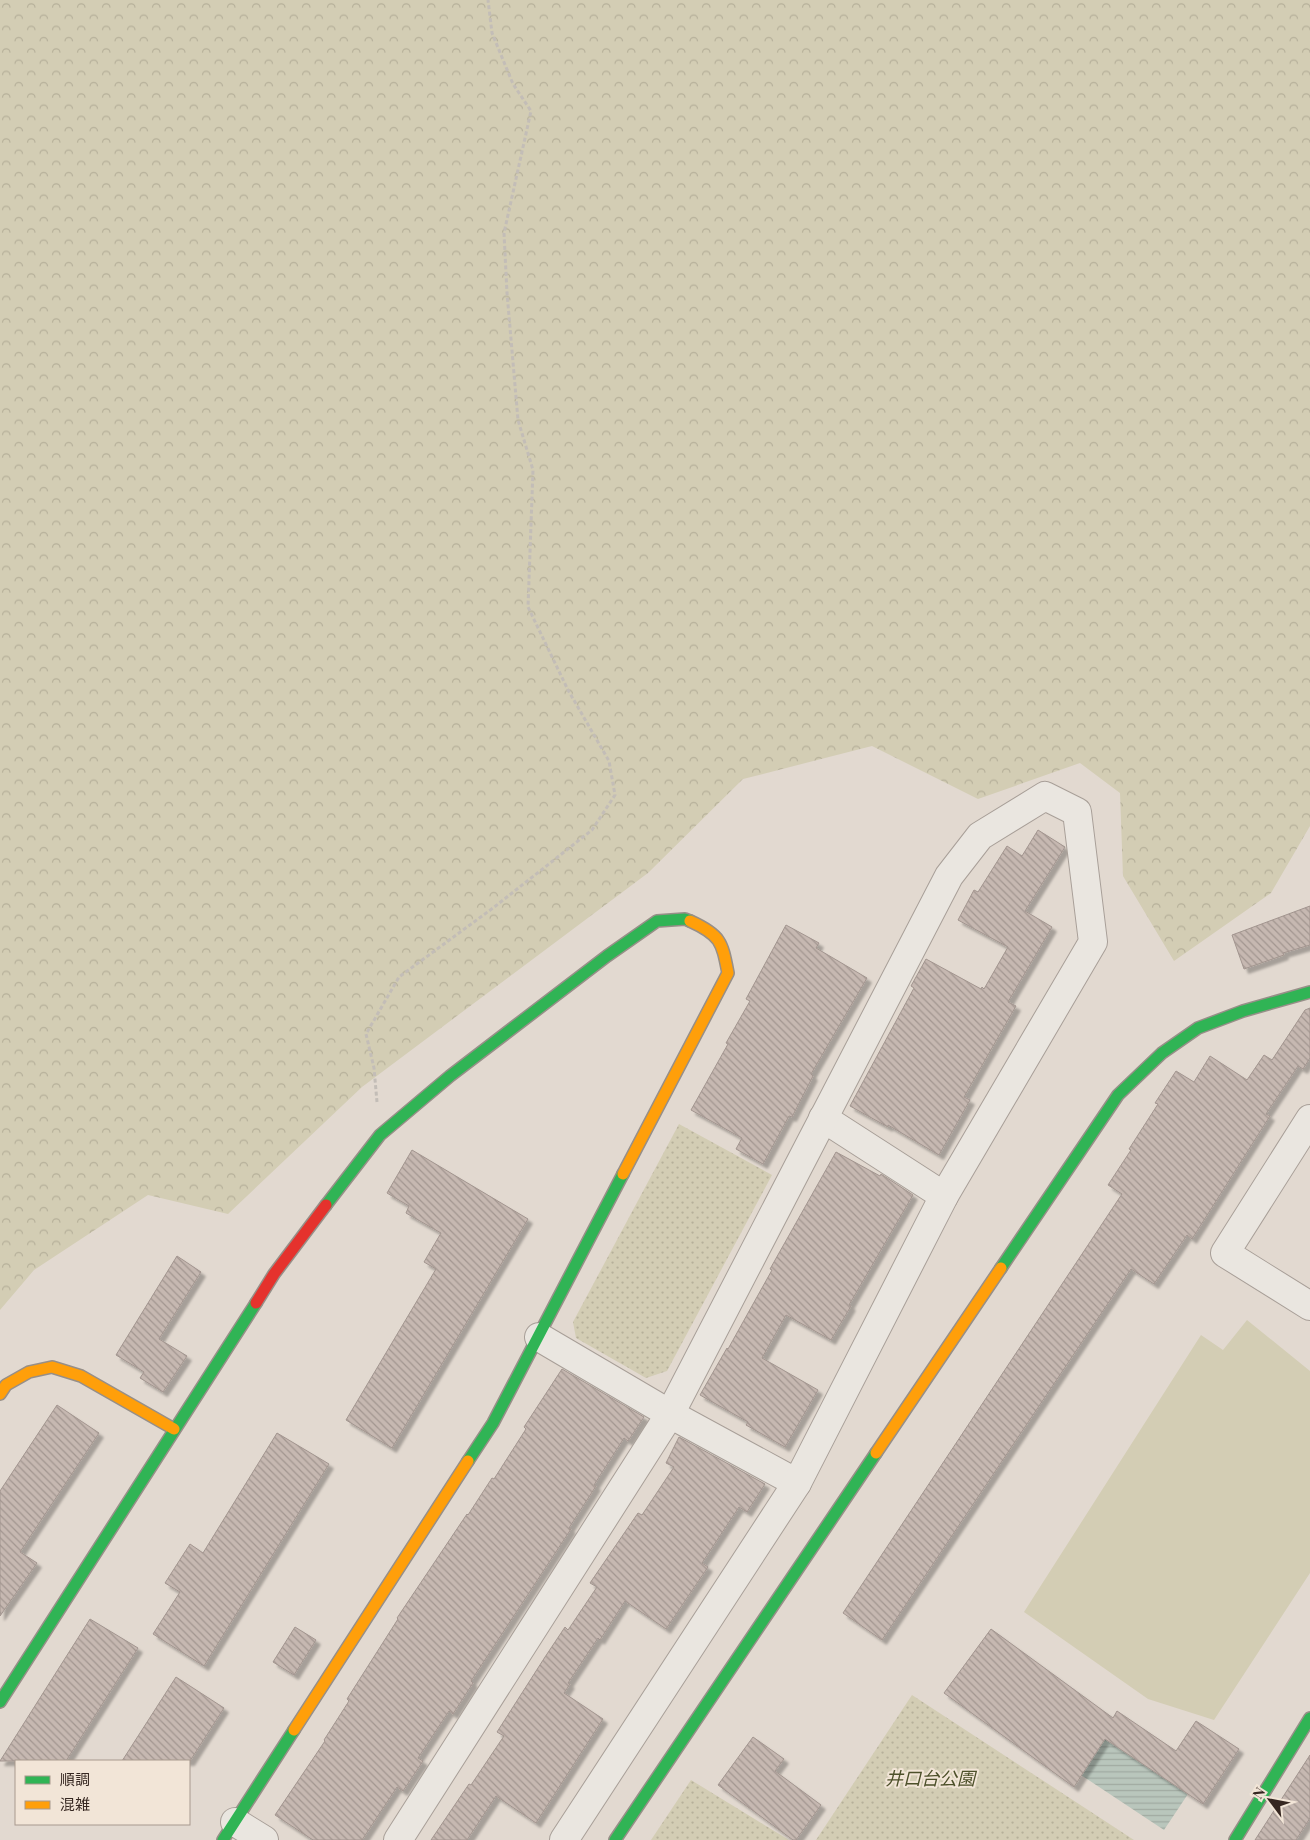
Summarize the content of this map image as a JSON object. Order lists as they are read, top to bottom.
{
  "parks": ["井口台公園"],
  "legend": ["順調", "混雑"],
  "north": "top left"
}
